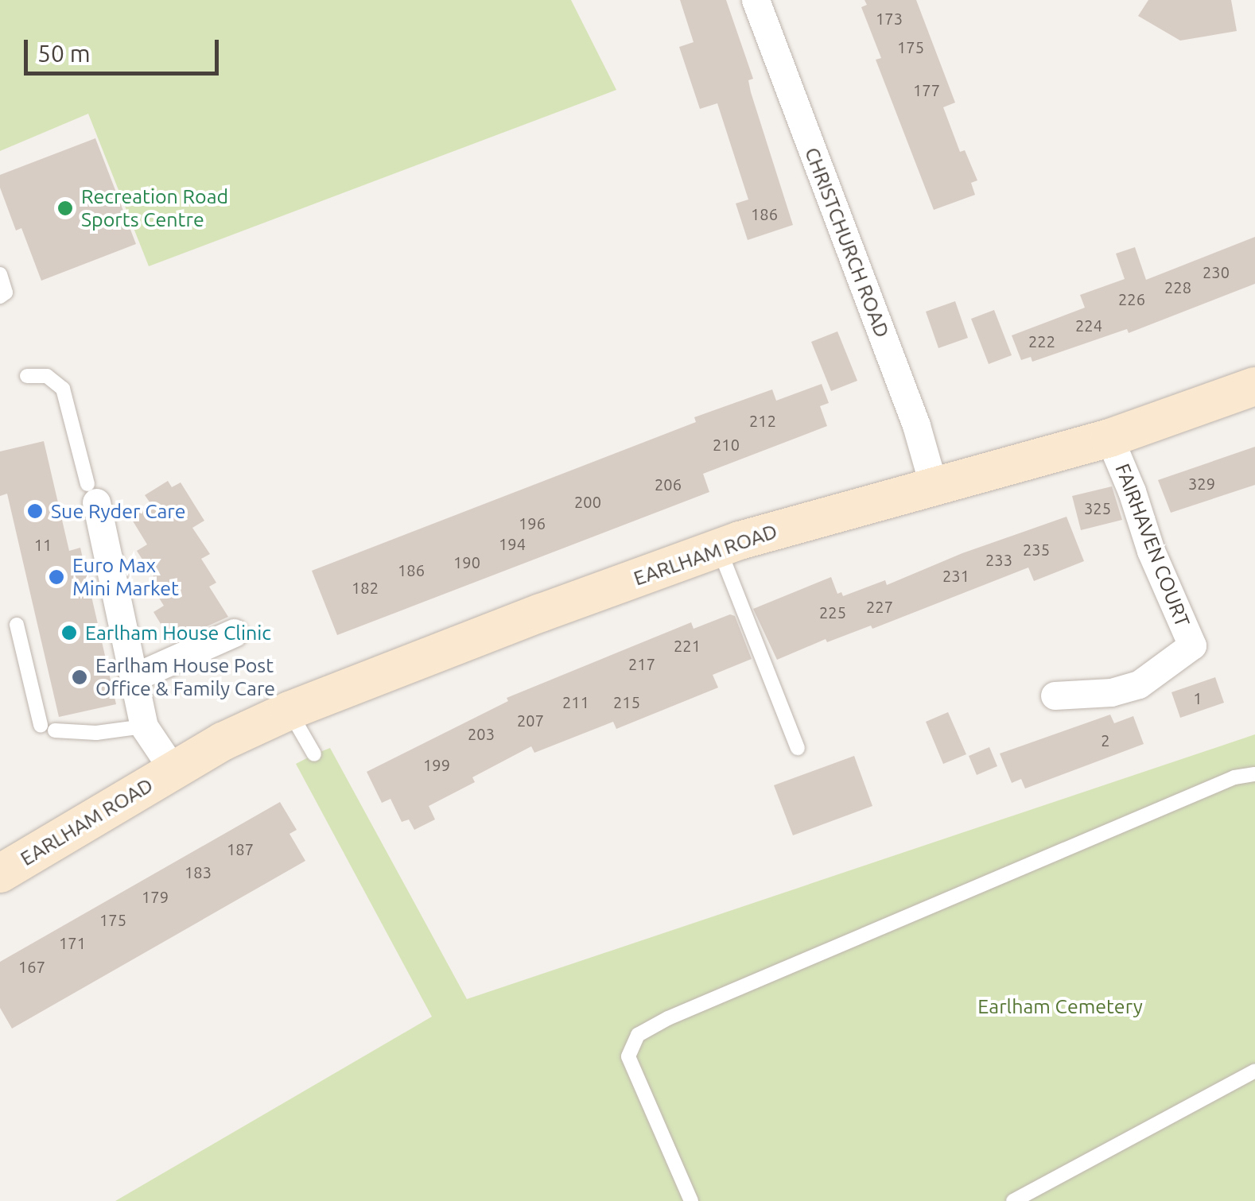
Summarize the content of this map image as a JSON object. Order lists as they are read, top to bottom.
{
  "streets": {
    "main road": ["EARLHAM ROAD"],
    "street": ["CHRISTCHURCH ROAD", "FAIRHAVEN COURT"]
  },
  "crossings": [
    ["CHRISTCHURCH ROAD", "EARLHAM ROAD"],
    ["FAIRHAVEN COURT", "EARLHAM ROAD"]
  ],
  "parks": ["Earlham Cemetery"],
  "places": [
    "Recreation Road Sports Centre",
    "Sue Ryder Care",
    "Euro Max Mini Market",
    "Earlham House Clinic",
    "Earlham House Post Office & Family Care"
  ],
  "house_numbers": [
    "173",
    "175",
    "177",
    "186",
    "230",
    "228",
    "226",
    "224",
    "222",
    "212",
    "210",
    "329",
    "206",
    "200",
    "325",
    "196",
    "194",
    "11",
    "235",
    "233",
    "190",
    "186",
    "231",
    "182",
    "227",
    "225",
    "221",
    "217",
    "1",
    "211",
    "215",
    "207",
    "203",
    "2",
    "199",
    "187",
    "183",
    "179",
    "175",
    "171",
    "167"
  ],
  "scale_bar": "50 m"
}
